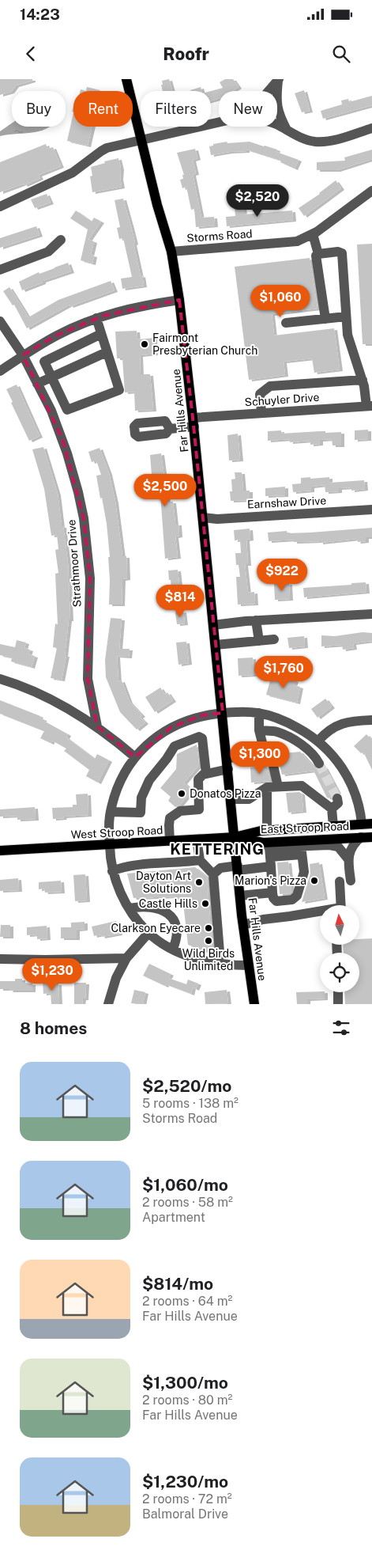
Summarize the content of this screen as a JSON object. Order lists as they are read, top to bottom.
{
  "streets": {
    "main road": ["Far Hills Avenue", "East Stroop Road", "West Stroop Road"],
    "street": [
      "Storms Road",
      "Schuyler Drive",
      "Earnshaw Drive",
      "Strathmoor Drive"
    ]
  },
  "crossings": [
    ["Storms Road", "Far Hills Avenue"],
    ["Schuyler Drive", "Far Hills Avenue"],
    ["Far Hills Avenue", "Earnshaw Drive"],
    ["Far Hills Avenue", "East Stroop Road"],
    ["Far Hills Avenue", "West Stroop Road"],
    ["East Stroop Road", "West Stroop Road"]
  ],
  "districts": ["KETTERING"],
  "places": [
    "Fairmont Presbyterian Church",
    "Donatos Pizza",
    "Marion's Pizza",
    "Dayton Art Solutions",
    "Castle Hills",
    "Clarkson Eyecare",
    "Wild Birds Unlimited"
  ],
  "north": "top",
  "page": {
    "status": "14:23",
    "header": "Roofr",
    "chip": [
      "Buy",
      "Rent",
      "Filters",
      "New"
    ],
    "price": [
      "$2,520",
      "$1,060",
      "$2,500",
      "$922",
      "$814",
      "$1,760",
      "$1,300",
      "$1,230"
    ],
    "heading": "8 homes",
    "list": [
      {
        "name": "$2,520/mo",
        "note": "5 rooms · 138 m² · Storms Road"
      },
      {
        "name": "$1,060/mo",
        "note": "2 rooms · 58 m² · Apartment"
      },
      {
        "name": "$814/mo",
        "note": "2 rooms · 64 m² · Far Hills Avenue"
      },
      {
        "name": "$1,300/mo",
        "note": "2 rooms · 80 m² · Far Hills Avenue"
      },
      {
        "name": "$1,230/mo",
        "note": "2 rooms · 72 m² · Balmoral Drive"
      }
    ]
  }
}
